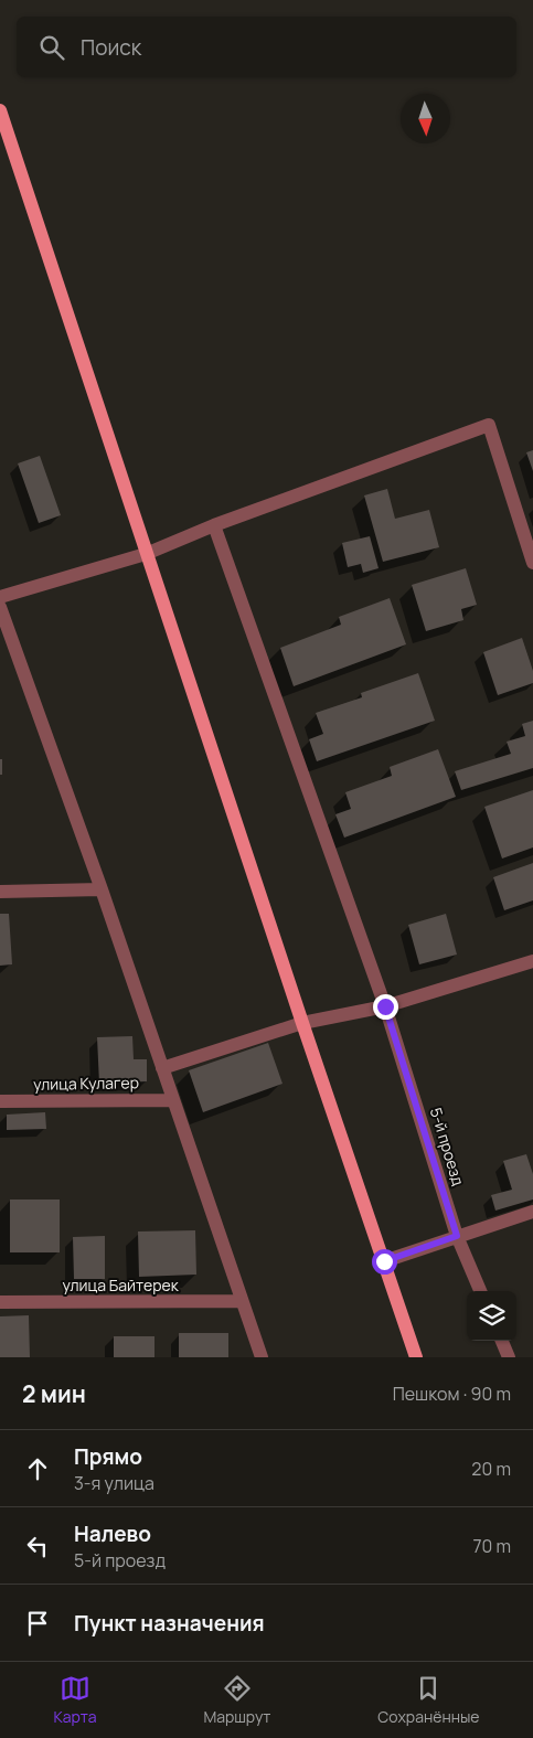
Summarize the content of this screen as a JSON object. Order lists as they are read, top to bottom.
{
  "streets": {
    "street": ["улица Кулагер", "5-й проезд", "улица Байтерек"]
  },
  "north": "bottom",
  "page": {
    "search": "Поиск",
    "heading": ["2 мин", "Пешком · 90 m"],
    "list": [
      ["Прямо", "3-я улица", "20 m"],
      ["Налево", "5-й проезд", "70 m"],
      "Пункт назначения"
    ],
    "nav": ["Карта", "Маршрут", "Сохранённые"]
  }
}
